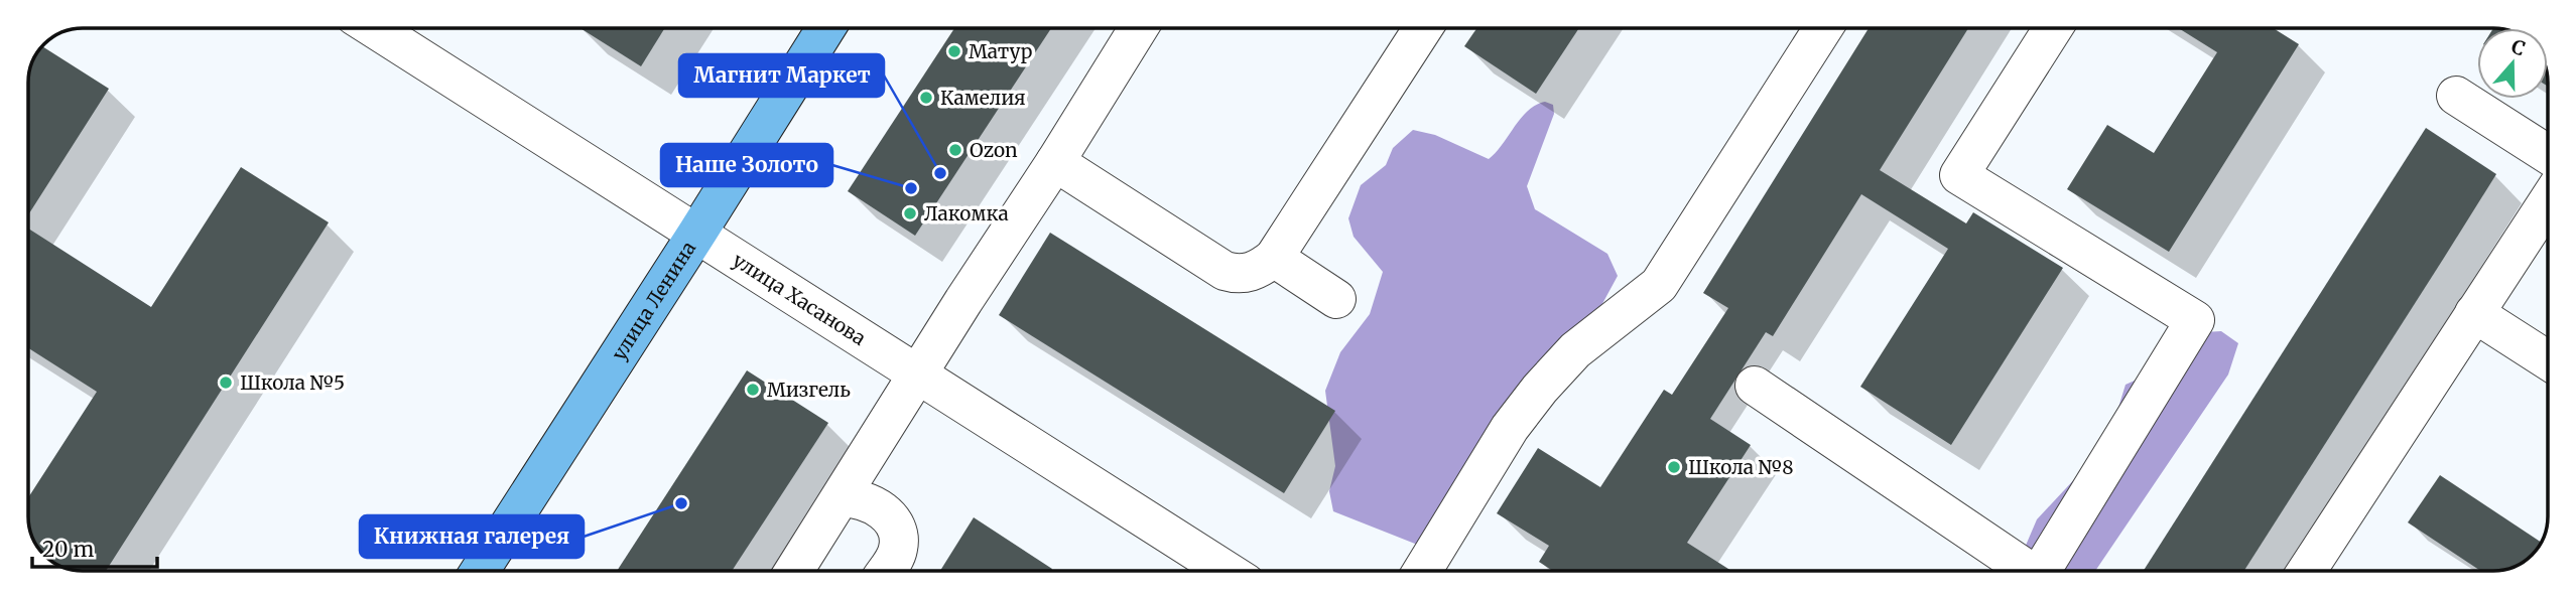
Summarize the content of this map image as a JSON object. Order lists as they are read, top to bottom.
{
  "streets": {
    "main road": ["улица Ленина"],
    "street": ["улица Хасанова"]
  },
  "crossings": [
    ["улица Хасанова", "улица Ленина"]
  ],
  "places": [
    "Матур",
    "Камелия",
    "Ozon",
    "Магнит Маркет",
    "Наше Золото",
    "Лакомка",
    "Школа №5",
    "Мизгель",
    "Школа №8",
    "Книжная галерея"
  ],
  "scale_bar": "20 m",
  "north": "top"
}
